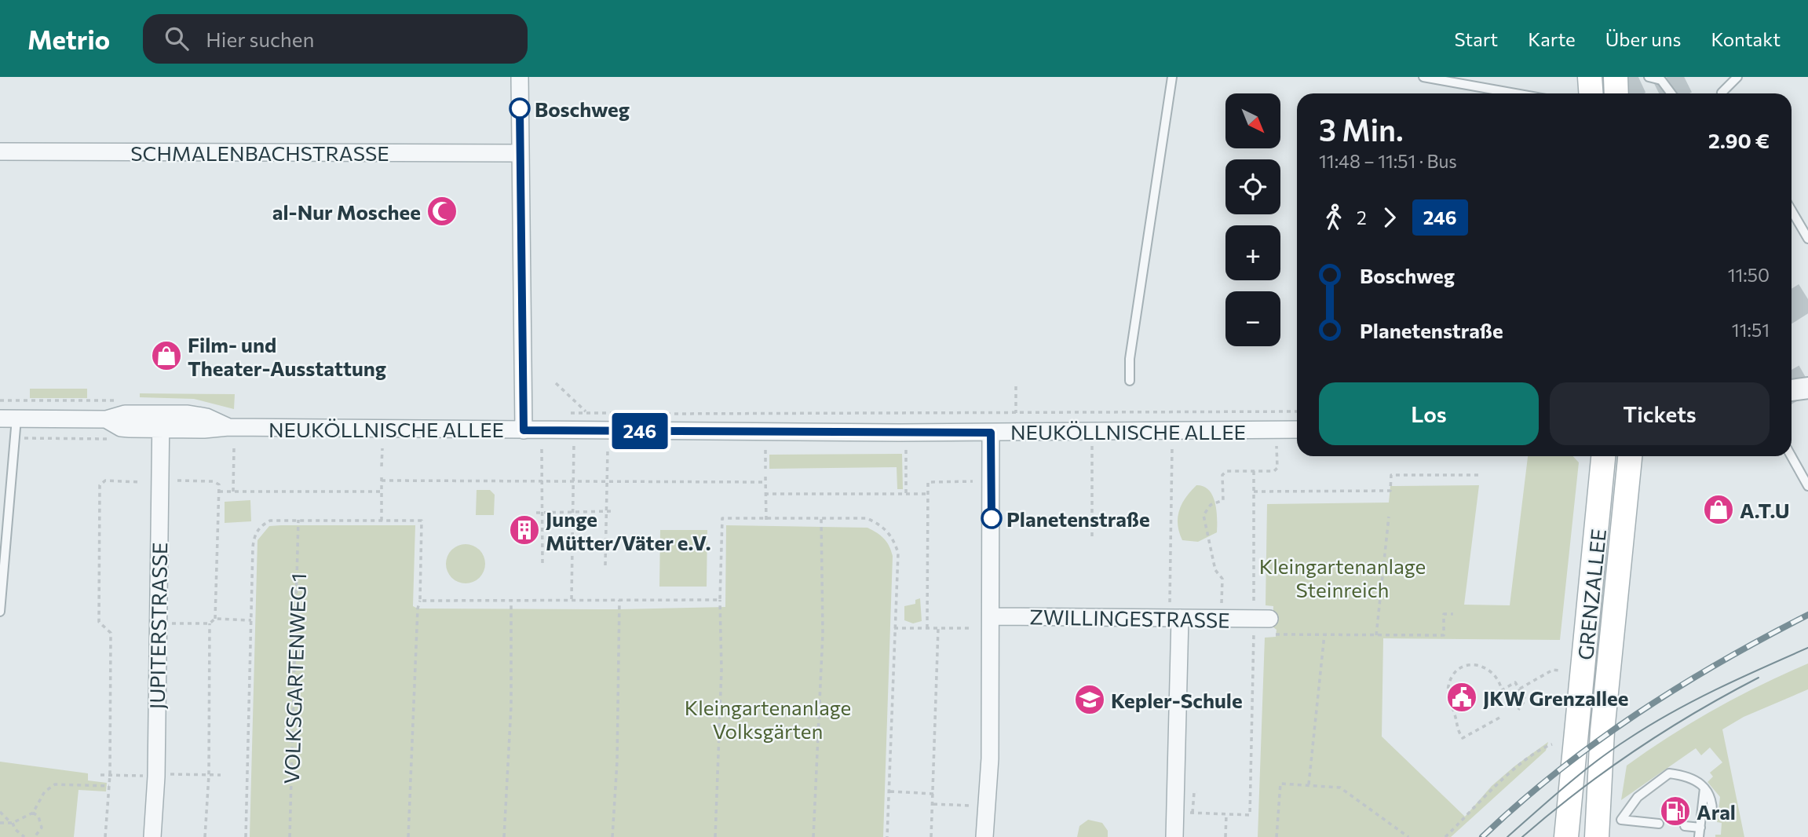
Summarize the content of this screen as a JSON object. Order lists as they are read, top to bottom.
{
  "streets": {
    "main road": ["GRENZALLEE"],
    "street": [
      "SCHMALENBACHSTRASSE",
      "NEUKÖLLNISCHE ALLEE",
      "ZWILLINGESTRASSE",
      "JUPITERSTRASSE"
    ],
    "path": ["VOLKSGARTENWEG 1"]
  },
  "crossings": [
    ["NEUKÖLLNISCHE ALLEE", "JUPITERSTRASSE"]
  ],
  "parks": ["Kleingartenanlage Steinreich", "Kleingartenanlage Volksgärten"],
  "places": {
    "other": ["Boschweg", "Planetenstraße"],
    "mosque": ["al-Nur Moschee"],
    "shop": ["Film- und Theater-Ausstattung", "A.T.U"],
    "building": ["Junge Mütter/Väter e.V."],
    "public building": ["JKW Grenzallee"],
    "school or university": ["Kepler-Schule"],
    "fuel station": ["Aral"]
  },
  "lines": ["bus line 246"],
  "north": "bottom right",
  "page": {
    "header": "Metrio",
    "search": "Hier suchen",
    "nav": [
      "Start",
      "Karte",
      "Über uns",
      "Kontakt"
    ],
    "on_map": "246",
    "map_buttons": ["+", "−"],
    "heading": ["3 Min.", "11:48 – 11:51 · Bus", "2.90 €"],
    "legs": ["2", "246"],
    "list": [
      {
        "name": "Boschweg",
        "value": "11:50"
      },
      {
        "name": "Planetenstraße",
        "value": "11:51"
      }
    ],
    "buttons": ["Los", "Tickets"]
  }
}
